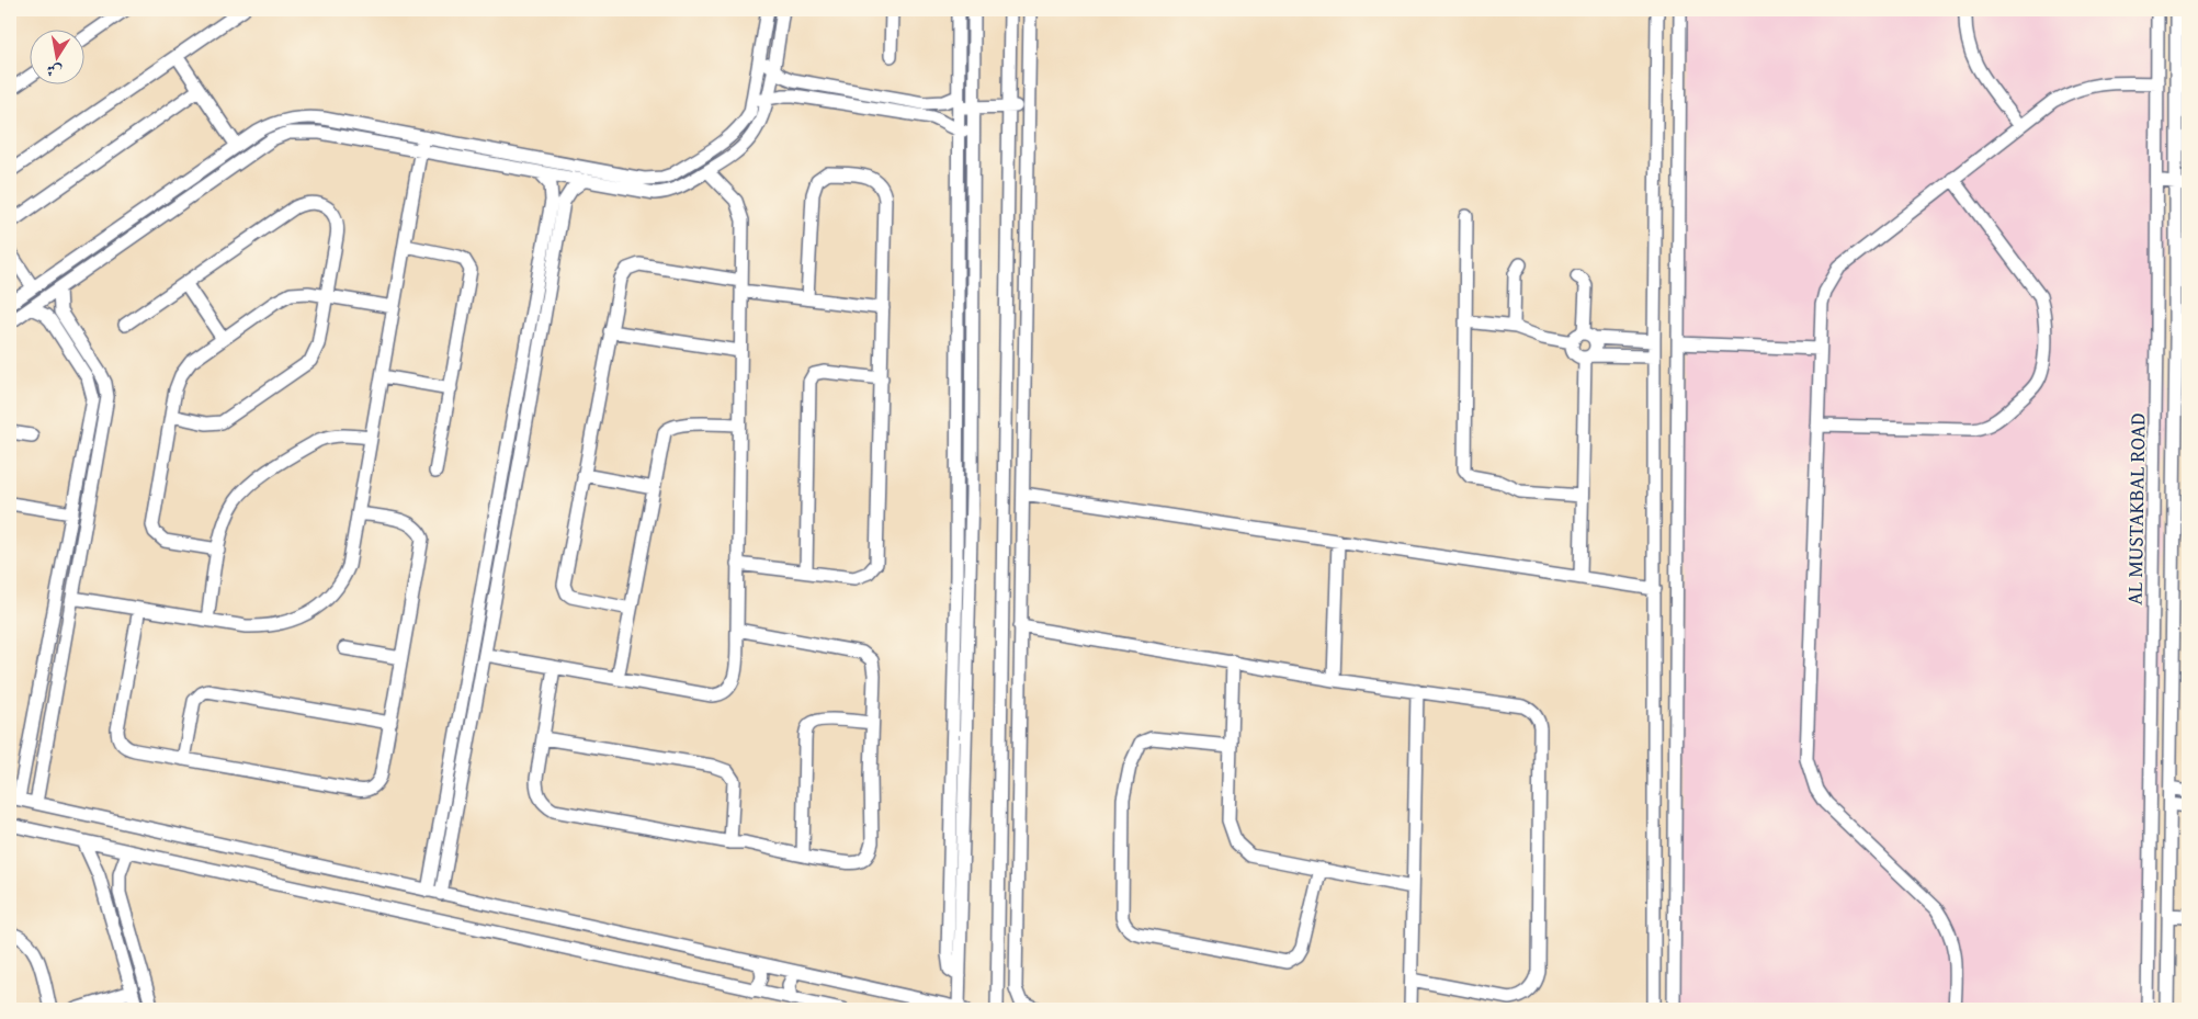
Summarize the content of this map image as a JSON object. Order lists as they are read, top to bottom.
{
  "streets": {
    "street": ["AL MUSTAKBAL ROAD"]
  },
  "north": "bottom"
}
